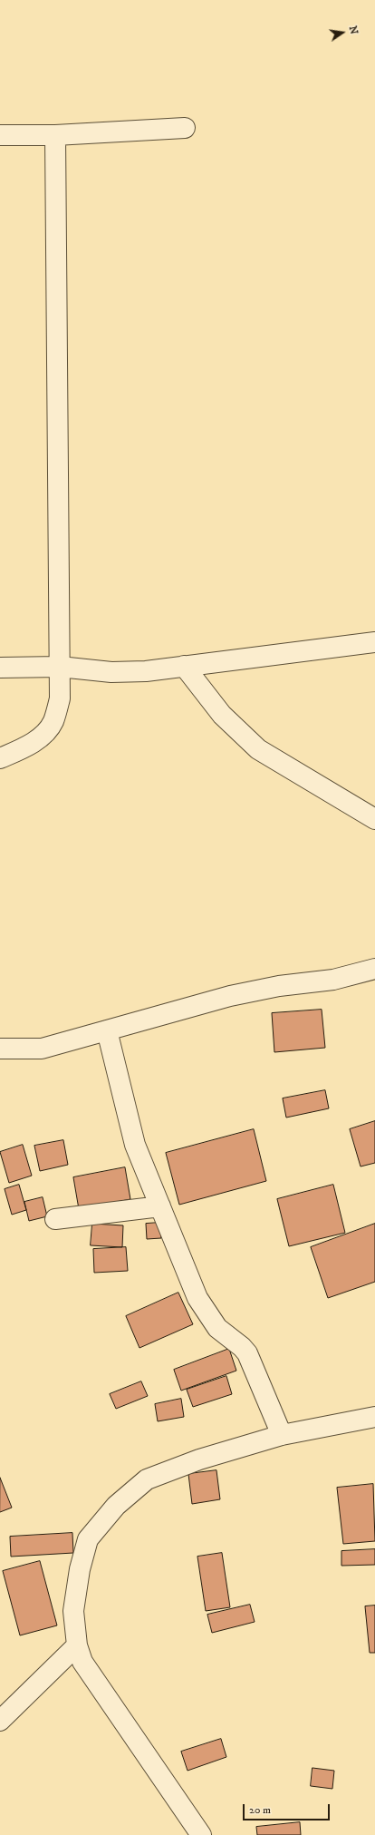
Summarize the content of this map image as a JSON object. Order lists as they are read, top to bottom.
{
  "scale_bar": "20 m",
  "north": "right"
}
